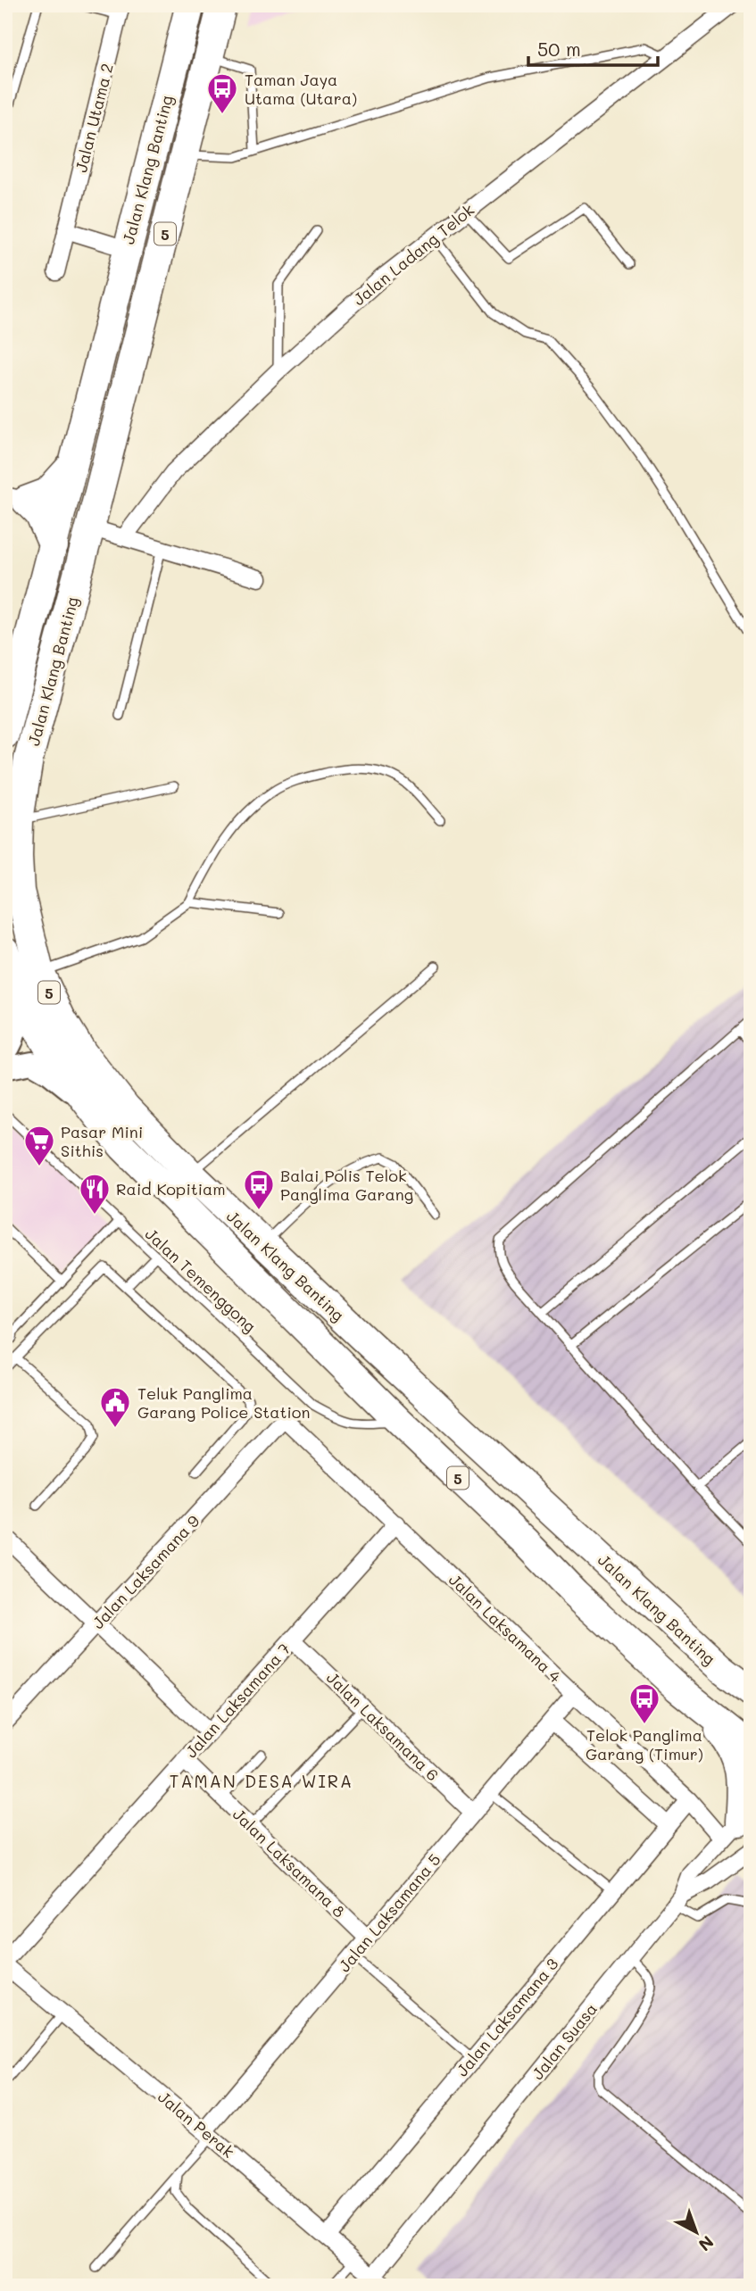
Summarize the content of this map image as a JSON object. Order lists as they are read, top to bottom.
{
  "streets": {
    "highway": ["Jalan Klang Banting", "5"],
    "street": [
      "Jalan Utama 2",
      "Jalan Ladang Telok",
      "Jalan Laksamana 9",
      "Jalan Laksamana 4",
      "Jalan Laksamana 7",
      "Jalan Laksamana 6",
      "Jalan Laksamana 8",
      "Jalan Laksamana 5",
      "Jalan Laksamana 3",
      "Jalan Suasa",
      "Jalan Perak"
    ],
    "lane": ["Jalan Temenggong"]
  },
  "crossings": [
    ["Jalan Klang Banting", "Jalan Temenggong"],
    ["Jalan Laksamana 9", "Jalan Laksamana 4"],
    ["Jalan Laksamana 4", "Jalan Laksamana 7"],
    ["Jalan Laksamana 4", "Jalan Laksamana 5"],
    ["Jalan Laksamana 4", "Jalan Laksamana 3"],
    ["Jalan Laksamana 4", "Jalan Suasa"],
    ["Jalan Laksamana 7", "Jalan Laksamana 6"],
    ["Jalan Laksamana 7", "Jalan Laksamana 8"],
    ["Jalan Laksamana 7", "Jalan Perak"],
    ["Jalan Laksamana 6", "Jalan Laksamana 5"],
    ["Jalan Laksamana 8", "Jalan Laksamana 5"],
    ["Jalan Laksamana 5", "Jalan Perak"],
    ["Jalan Laksamana 3", "Jalan Perak"],
    ["Jalan Suasa", "Jalan Perak"]
  ],
  "districts": ["TAMAN DESA WIRA"],
  "places": {
    "bus stop": ["Taman Jaya Utama (Utara)", "Balai Polis Telok Panglima Garang", "Telok Panglima Garang (Timur)"],
    "supermarket": ["Pasar Mini Sithis"],
    "restaurant": ["Raid Kopitiam"],
    "public building": ["Teluk Panglima Garang Police Station"]
  },
  "scale_bar": "50 m",
  "north": "bottom right"
}
